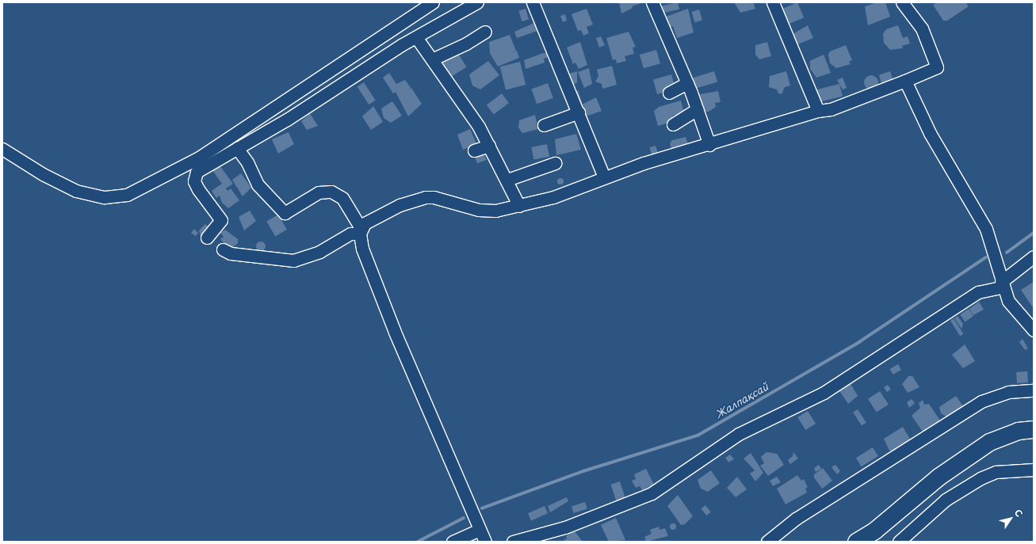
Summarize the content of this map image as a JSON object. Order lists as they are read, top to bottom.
{
  "water": ["Жалпақсай"],
  "north": "top right"
}
